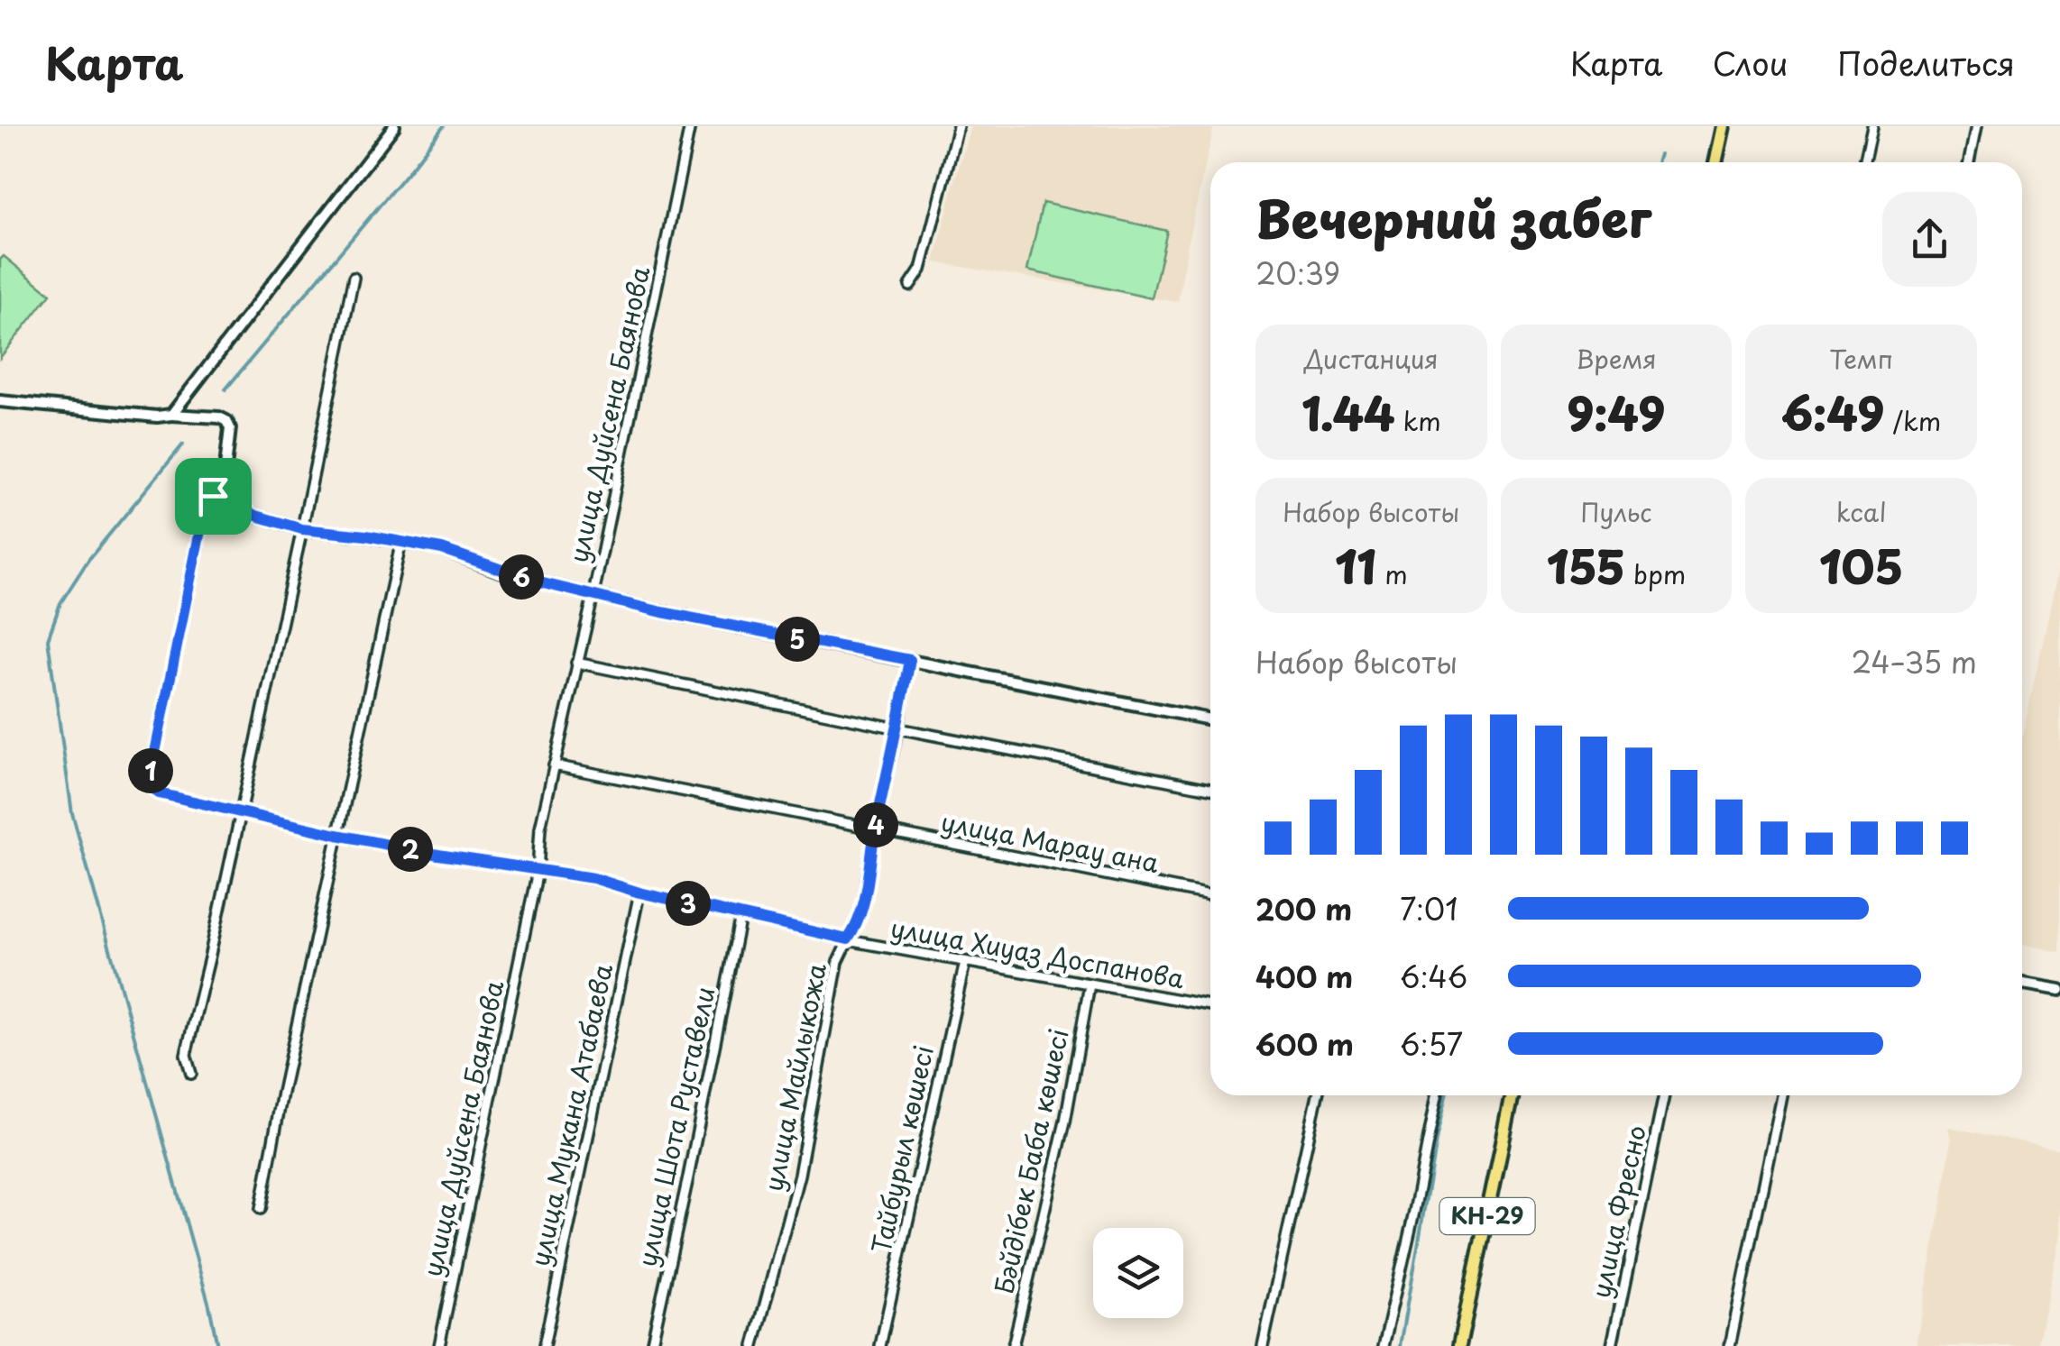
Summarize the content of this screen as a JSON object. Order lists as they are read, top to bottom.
{
  "streets": {
    "main road": ["КН-29"],
    "street": [
      "улица Дуйсена Баянова",
      "улица Марау ана",
      "улица Хиуаз Доспанова",
      "улица Майлыкожа",
      "улица Мукана Атабаева",
      "улица Шота Руставели",
      "Тайбурыл көшесі",
      "Бәйдібек Баба көшесі",
      "улица Фресно"
    ]
  },
  "crossings": [
    ["улица Дуйсена Баянова", "улица Марау ана"],
    ["улица Дуйсена Баянова", "улица Хиуаз Доспанова"],
    ["улица Марау ана", "улица Майлыкожа"],
    ["улица Хиуаз Доспанова", "улица Майлыкожа"],
    ["улица Хиуаз Доспанова", "улица Мукана Атабаева"],
    ["улица Хиуаз Доспанова", "улица Шота Руставели"],
    ["улица Хиуаз Доспанова", "Тайбурыл көшесі"],
    ["улица Хиуаз Доспанова", "Бәйдібек Баба көшесі"]
  ],
  "page": {
    "header": "Карта",
    "nav": ["Карта", "Слои", "Поделиться"],
    "heading": ["Вечерний забег", "20:39"],
    "stats": [
      ["Дистанция", "1.44 km"],
      ["Время", "9:49"],
      ["Темп", "6:49 /km"],
      ["Набор высоты", "11 m"],
      ["Пульс", "155 bpm"],
      ["kcal", "105"]
    ],
    "pins": [
      "6",
      "5",
      "1",
      "4",
      "2",
      "3"
    ],
    "chart": ["Набор высоты", "24–35 m"],
    "list": [
      {
        "name": "200 m",
        "note": "7:01"
      },
      {
        "name": "400 m",
        "note": "6:46"
      },
      {
        "name": "600 m",
        "note": "6:57"
      }
    ]
  }
}
